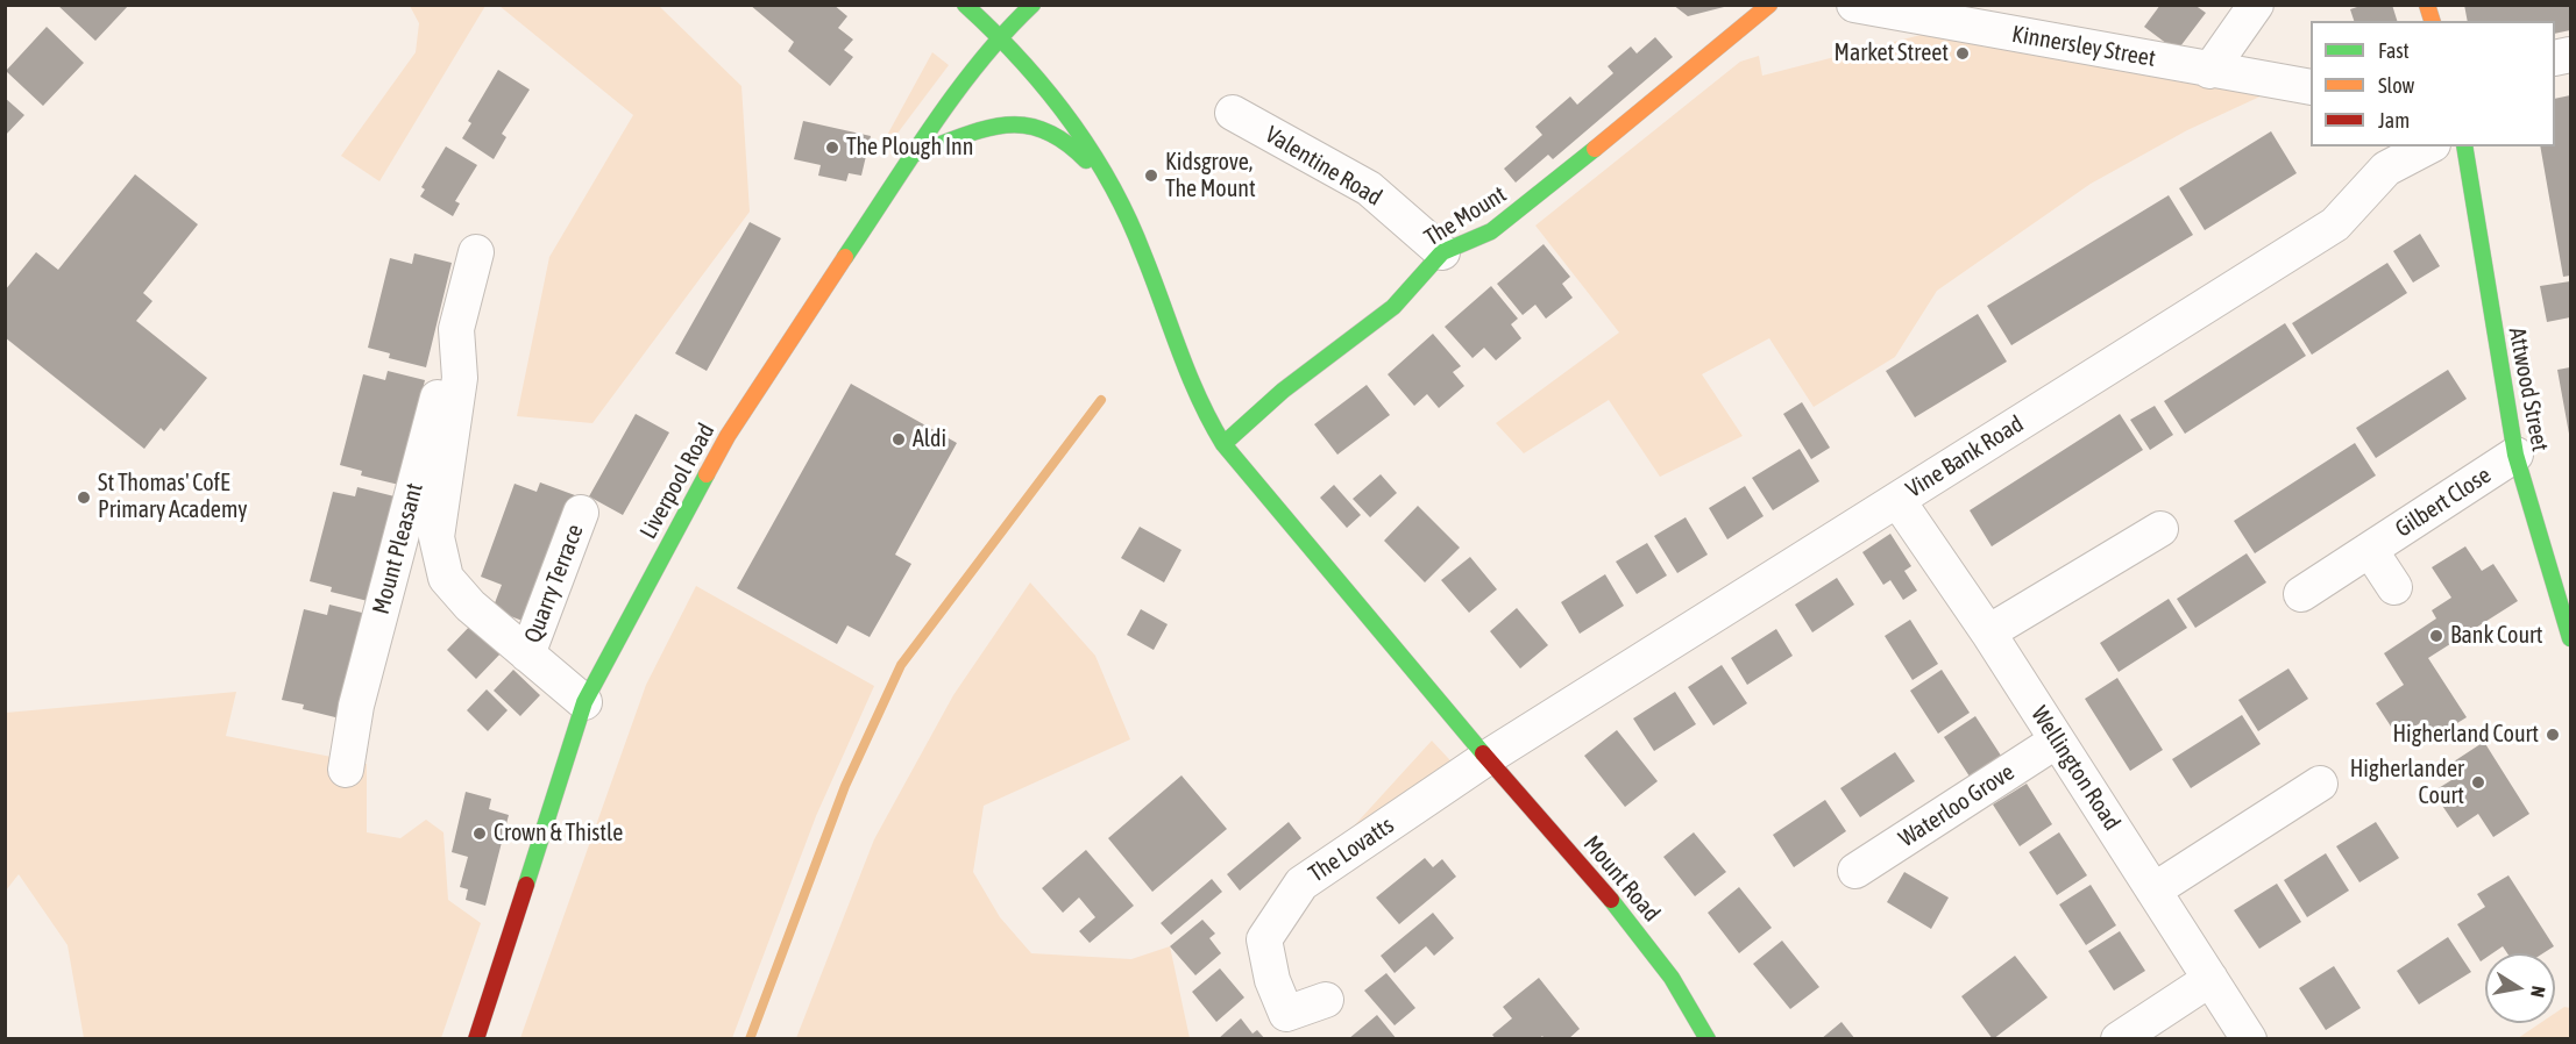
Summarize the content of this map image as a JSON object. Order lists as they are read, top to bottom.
{
  "streets": {
    "street": [
      "Kinnersley Street",
      "Valentine Road",
      "The Mount",
      "Attwood Street",
      "Vine Bank Road",
      "Liverpool Road",
      "Gilbert Close",
      "Mount Pleasant",
      "Quarry Terrace",
      "Wellington Road",
      "Waterloo Grove",
      "The Lovatts",
      "Mount Road"
    ]
  },
  "crossings": [
    ["Valentine Road", "The Mount"],
    ["Attwood Street", "Gilbert Close"],
    ["Vine Bank Road", "Wellington Road"],
    ["Vine Bank Road", "The Lovatts"],
    ["Vine Bank Road", "Mount Road"],
    ["Liverpool Road", "Mount Pleasant"],
    ["Mount Pleasant", "Quarry Terrace"],
    ["Wellington Road", "Waterloo Grove"],
    ["The Lovatts", "Mount Road"]
  ],
  "places": [
    "Market Street",
    "The Plough Inn",
    "Kidsgrove, The Mount",
    "Aldi",
    "St Thomas' CofE Primary Academy",
    "Bank Court",
    "Higherland Court",
    "Higherlander Court",
    "Crown & Thistle"
  ],
  "legend": ["Fast", "Slow", "Jam"],
  "north": "right"
}
